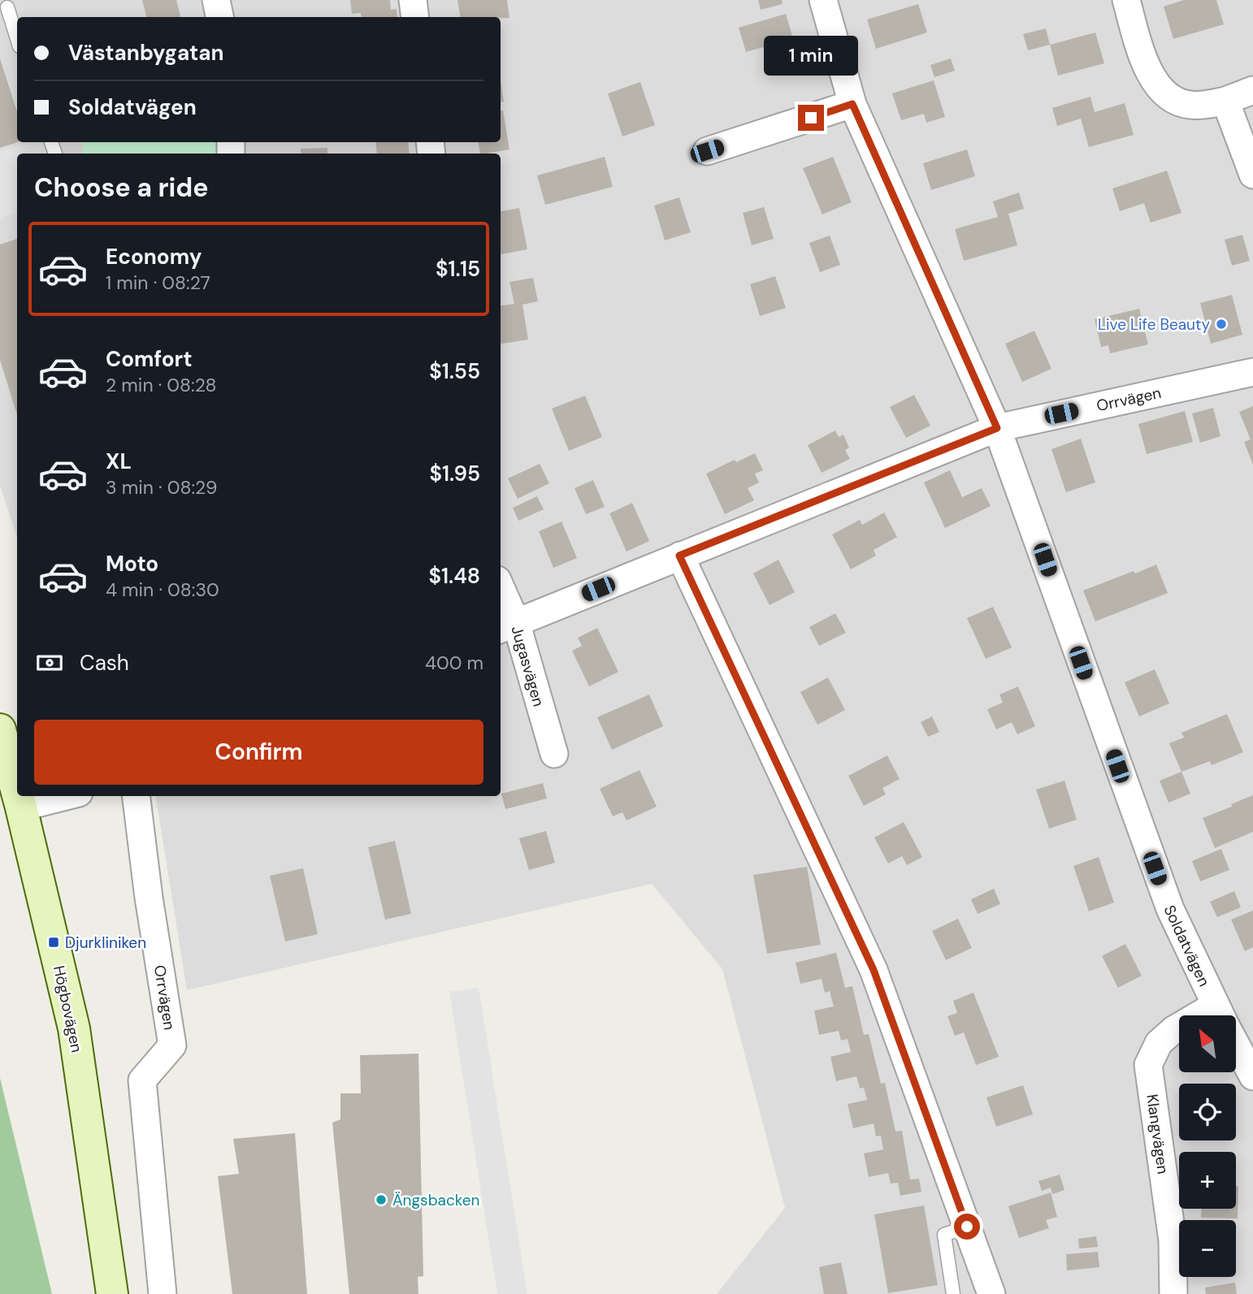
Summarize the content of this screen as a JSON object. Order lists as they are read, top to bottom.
{
  "streets": {
    "main road": ["Högbovägen"],
    "street": [
      "Orrvägen",
      "Jugasvägen",
      "Soldatvägen",
      "Klangvägen"
    ]
  },
  "crossings": [
    ["Orrvägen", "Jugasvägen"],
    ["Orrvägen", "Soldatvägen"]
  ],
  "places": {
    "other": ["Live Life Beauty", "Ängsbacken"],
    "transit": ["Djurkliniken"]
  },
  "north": "top left",
  "page": {
    "banner": ["Västanbygatan", "Soldatvägen"],
    "bubble": "1 min",
    "heading": "Choose a ride",
    "list": [
      {
        "name": "Economy",
        "note": "1 min · 08:27",
        "value": "$1.15"
      },
      {
        "name": "Comfort",
        "note": "2 min · 08:28",
        "value": "$1.55"
      },
      {
        "name": "XL",
        "note": "3 min · 08:29",
        "value": "$1.95"
      },
      {
        "name": "Moto",
        "note": "4 min · 08:30",
        "value": "$1.48"
      }
    ],
    "pay": ["Cash", "400 m"],
    "buttons": "Confirm",
    "map_buttons": ["+", "−"]
  }
}
